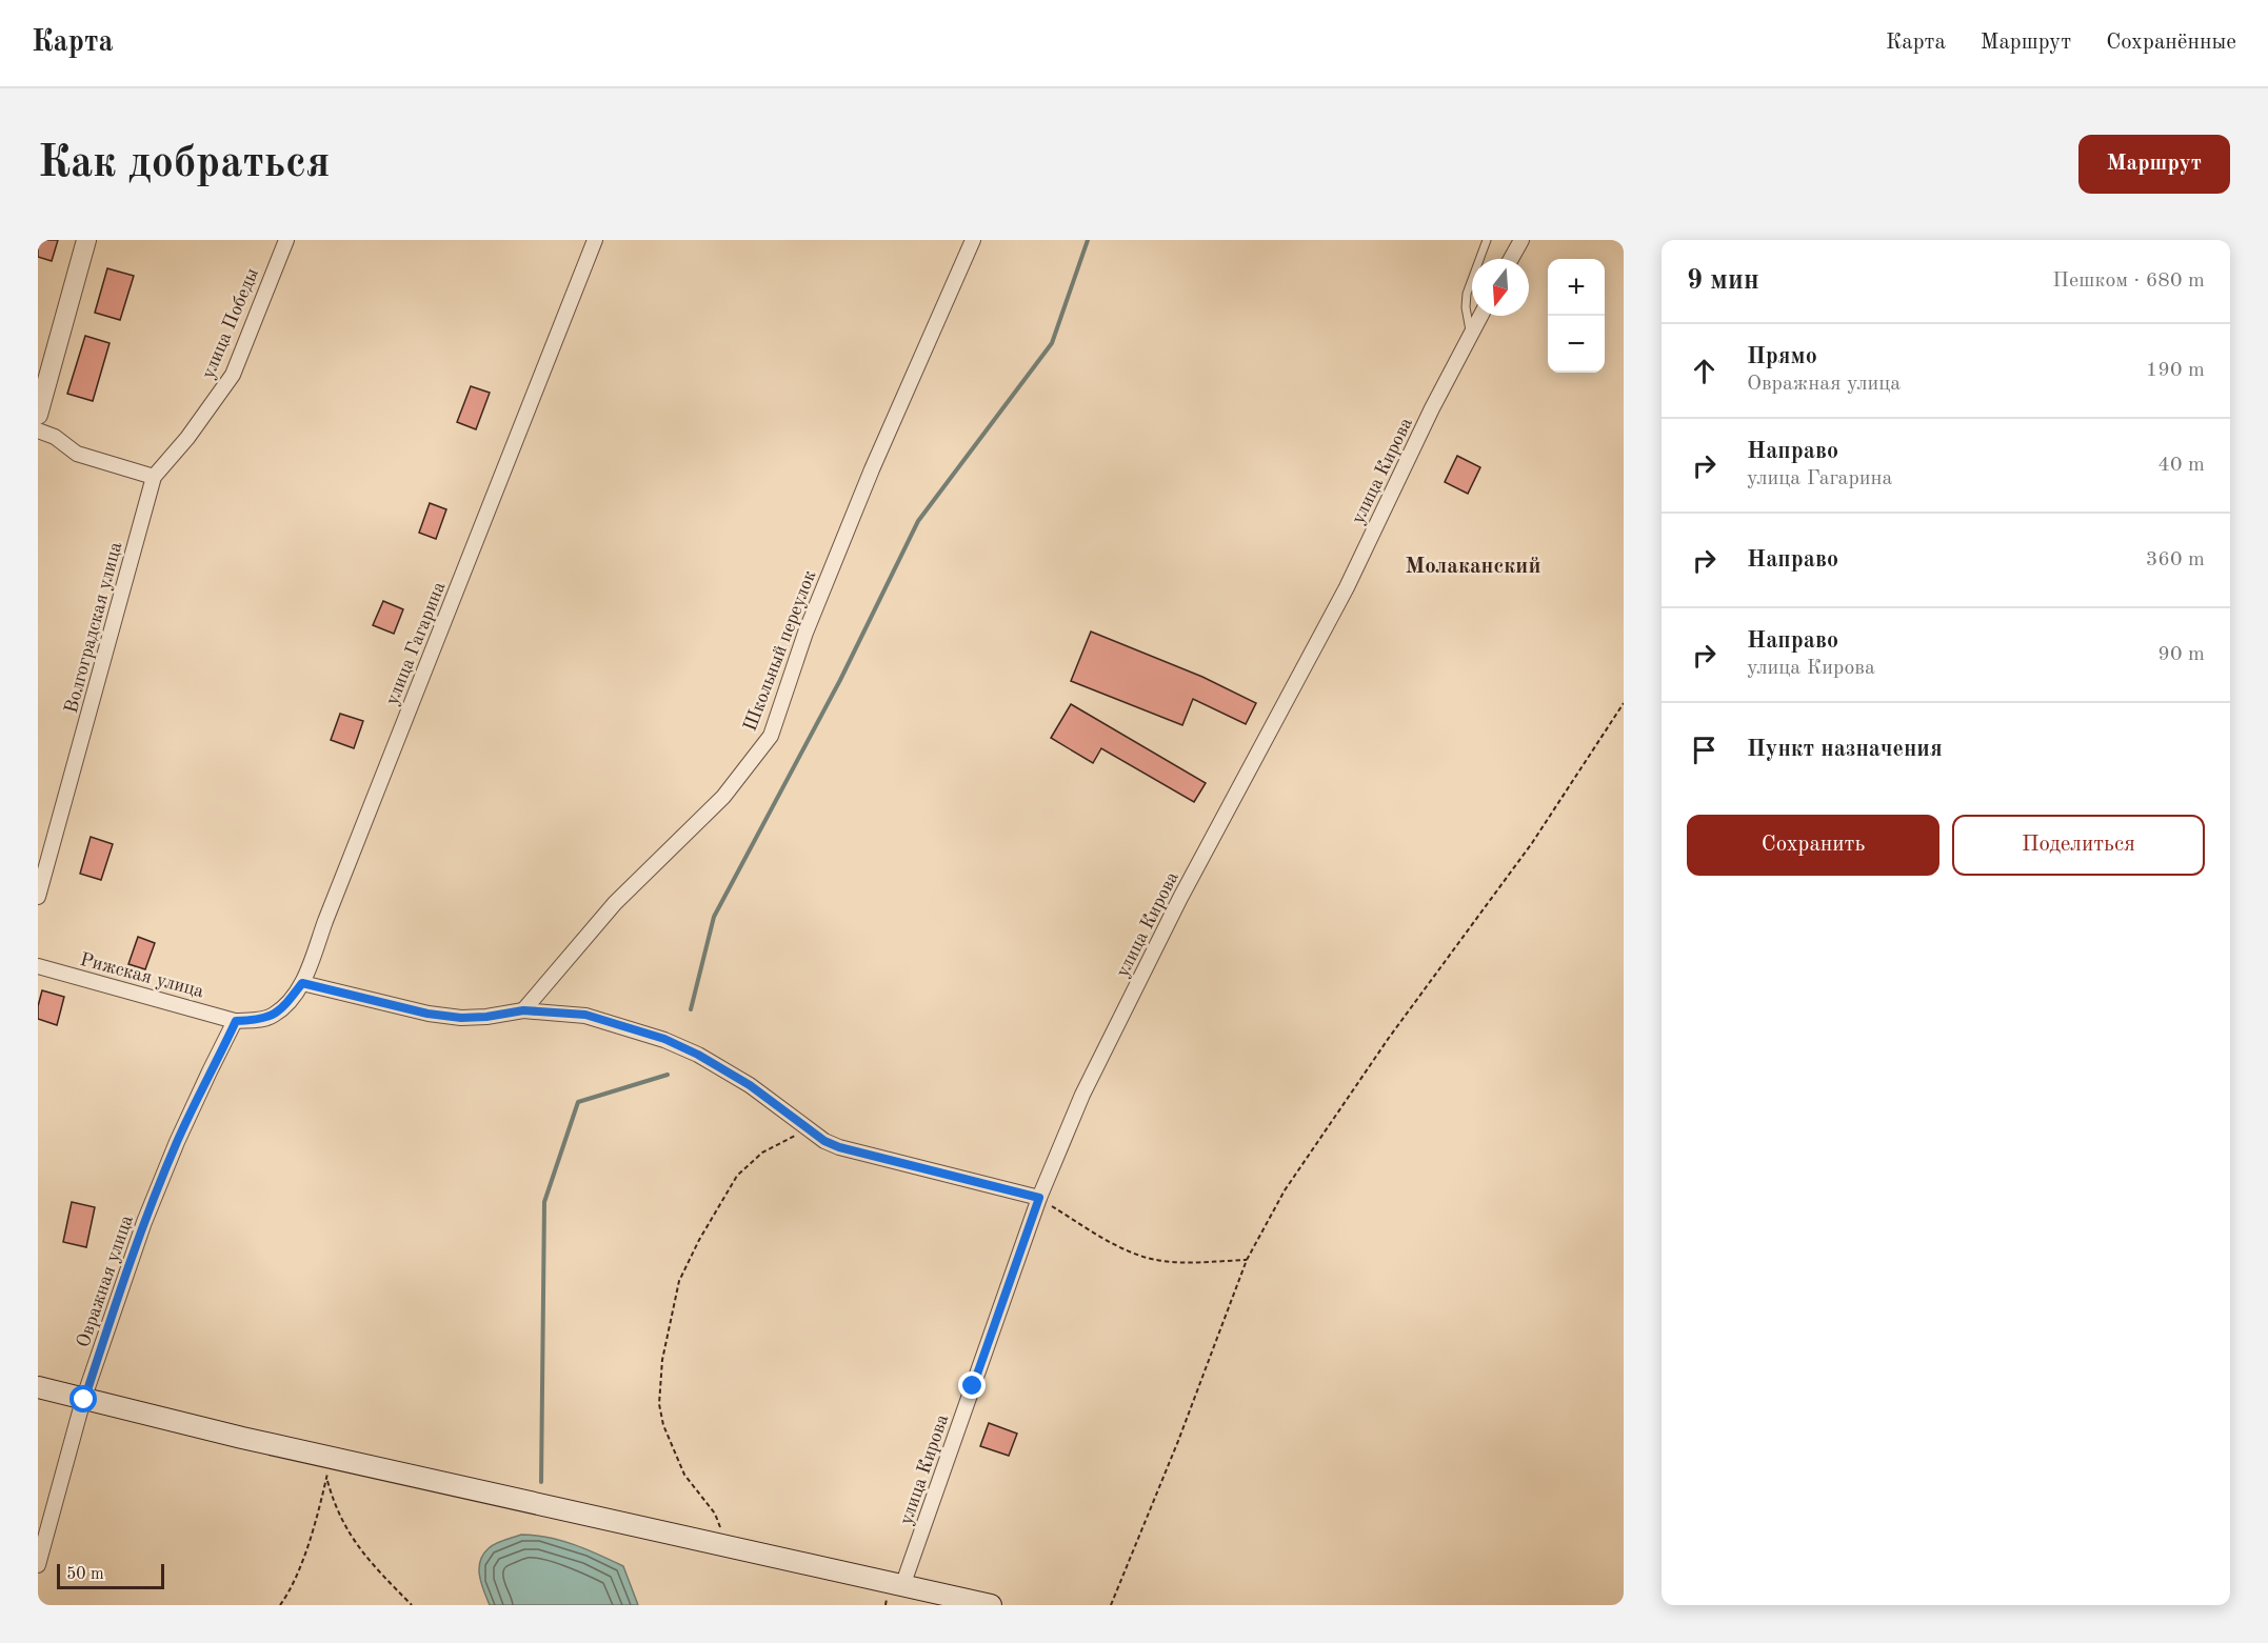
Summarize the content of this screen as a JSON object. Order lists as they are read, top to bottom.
{
  "streets": {
    "street": [
      "улица Победы",
      "улица Кирова",
      "Волгоградская улица",
      "улица Гагарина",
      "Школьный переулок",
      "Рижская улица",
      "Овражная улица"
    ]
  },
  "crossings": [
    ["улица Победы", "Волгоградская улица"],
    ["улица Гагарина", "Рижская улица"],
    ["улица Гагарина", "Овражная улица"],
    ["Рижская улица", "Овражная улица"]
  ],
  "districts": ["Молаканский"],
  "scale_bar": "50 m",
  "north": "bottom",
  "page": {
    "header": "Карта",
    "nav": ["Карта", "Маршрут", "Сохранённые"],
    "buttons": [
      "Маршрут",
      ["Сохранить", "Поделиться"]
    ],
    "title": "Как добраться",
    "heading": ["9 мин", "Пешком · 680 m"],
    "map_buttons": ["+", "−"],
    "list": [
      ["Прямо", "Овражная улица", "190 m"],
      ["Направо", "улица Гагарина", "40 m"],
      ["Направо", "360 m"],
      ["Направо", "улица Кирова", "90 m"],
      "Пункт назначения"
    ],
    "scale": "50 m"
  }
}
